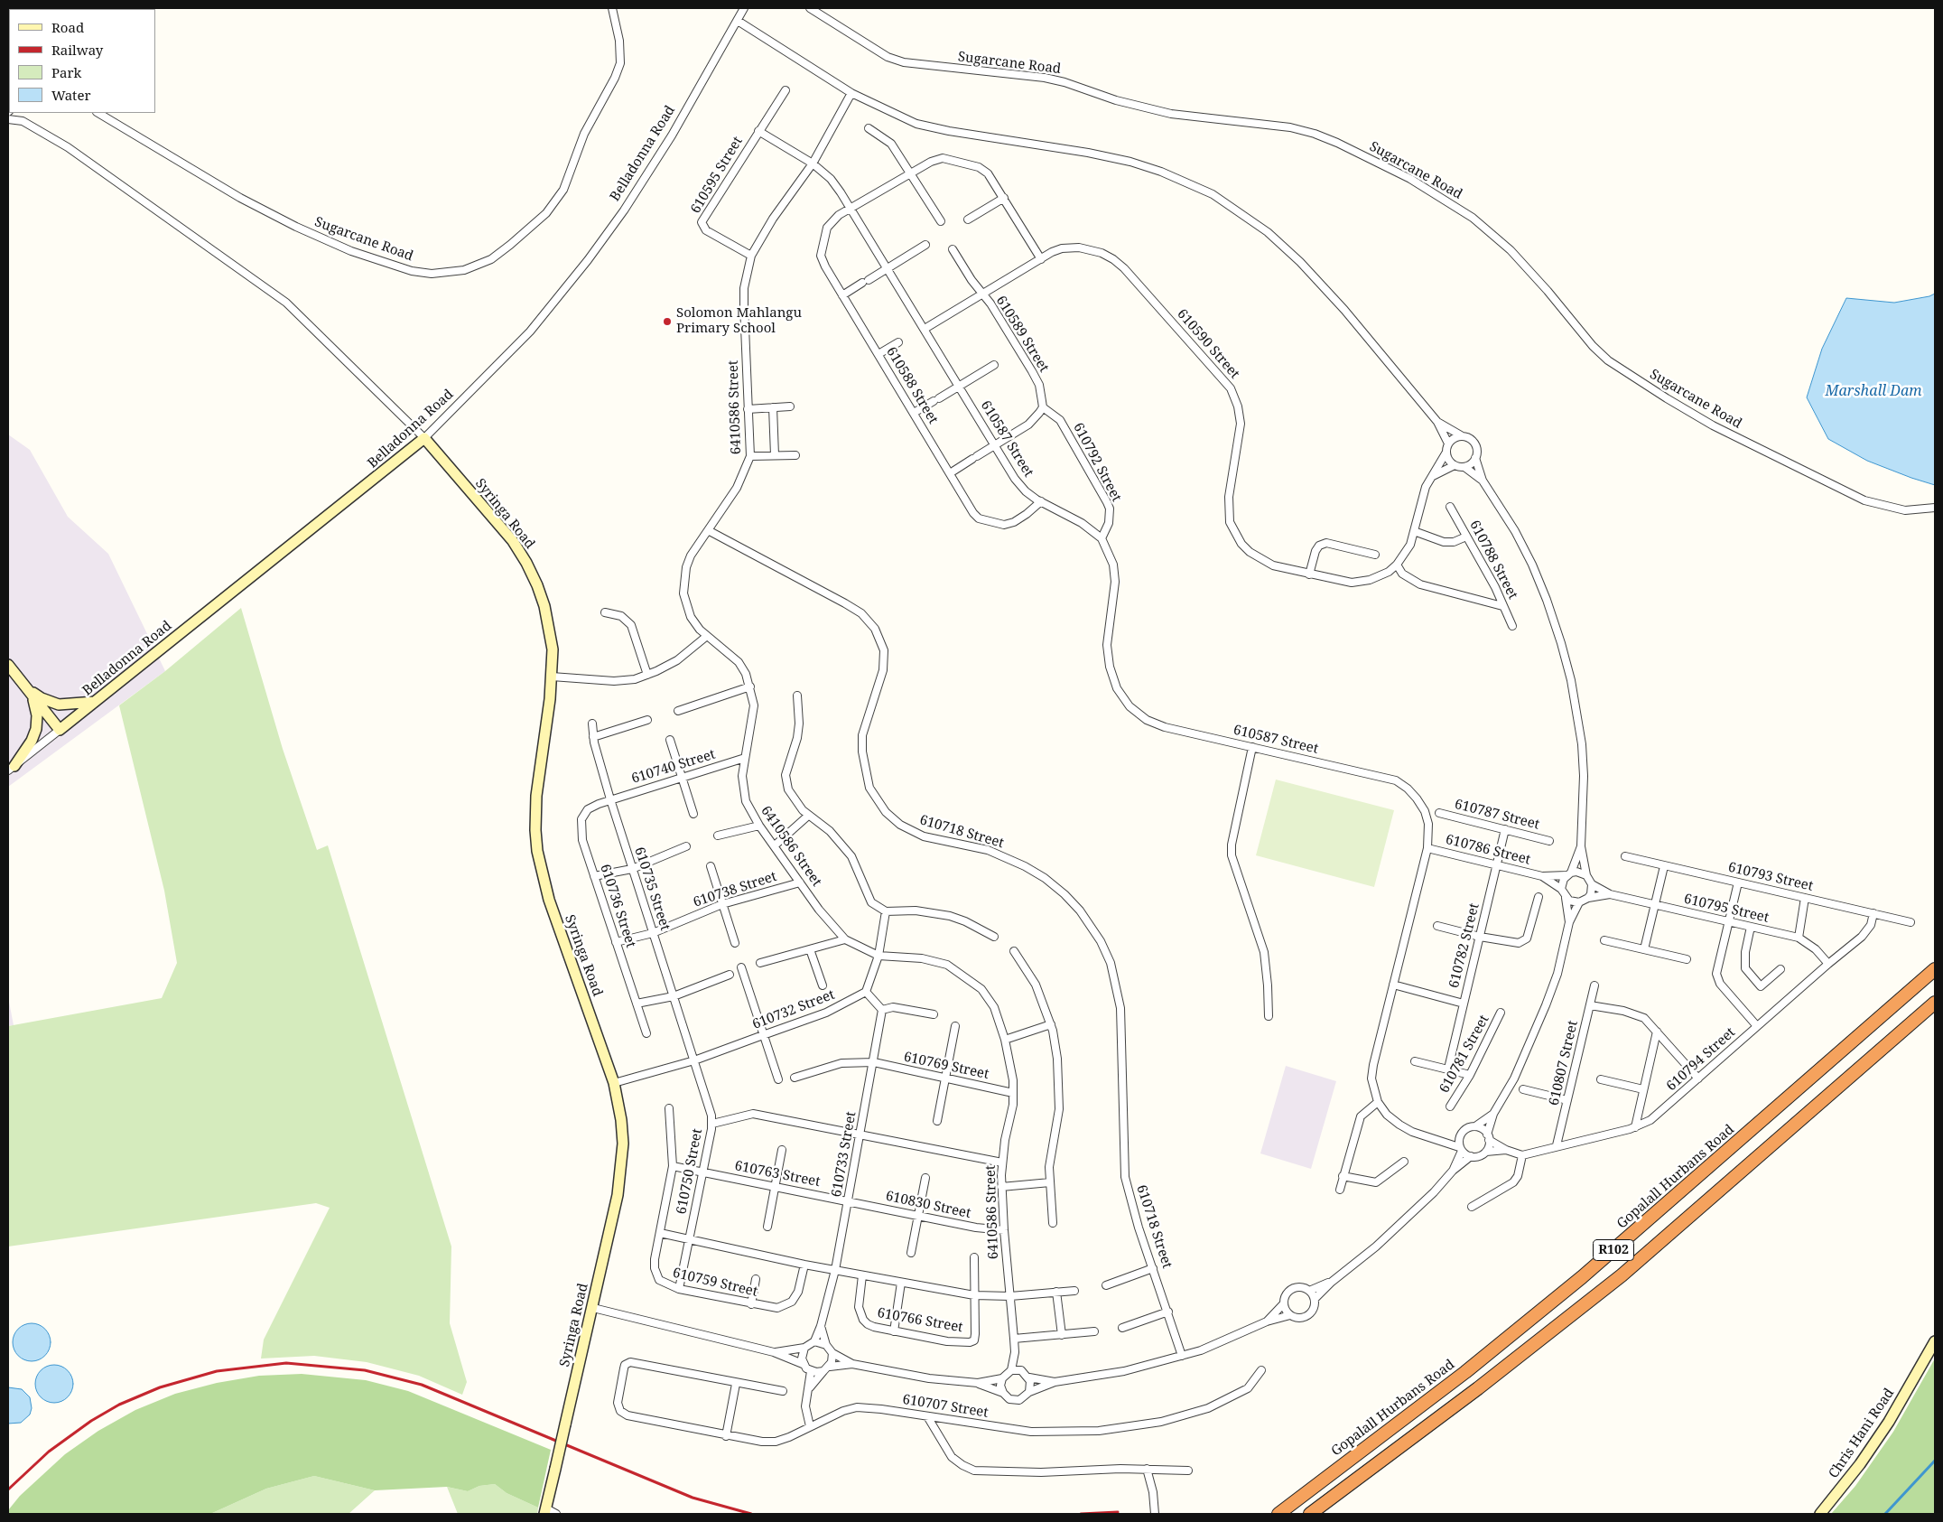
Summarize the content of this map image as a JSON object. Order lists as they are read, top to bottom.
{
  "streets": {
    "highway": ["Gopalall Hurbans Road", "R102"],
    "street": [
      "Sugarcane Road",
      "Belladonna Road",
      "610595 Street",
      "610589 Street",
      "610590 Street",
      "610588 Street",
      "6410586 Street",
      "610587 Street",
      "610792 Street",
      "Syringa Road",
      "610788 Street",
      "610740 Street",
      "610787 Street",
      "610718 Street",
      "610786 Street",
      "610793 Street",
      "610735 Street",
      "610738 Street",
      "610736 Street",
      "610795 Street",
      "610782 Street",
      "610732 Street",
      "610781 Street",
      "610794 Street",
      "610807 Street",
      "610769 Street",
      "610733 Street",
      "610750 Street",
      "610763 Street",
      "610830 Street",
      "610759 Street",
      "610766 Street",
      "610707 Street",
      "Chris Hani Road"
    ]
  },
  "crossings": [
    ["Belladonna Road", "Syringa Road"],
    ["610595 Street", "6410586 Street"],
    ["610595 Street", "610587 Street"],
    ["610589 Street", "610590 Street"],
    ["610589 Street", "610792 Street"],
    ["610590 Street", "610588 Street"],
    ["610590 Street", "610587 Street"],
    ["610588 Street", "610587 Street"],
    ["6410586 Street", "610587 Street"],
    ["6410586 Street", "610740 Street"],
    ["6410586 Street", "610718 Street"],
    ["6410586 Street", "610738 Street"],
    ["6410586 Street", "610769 Street"],
    ["6410586 Street", "610830 Street"],
    ["610587 Street", "610792 Street"],
    ["610587 Street", "610786 Street"],
    ["Syringa Road", "610732 Street"],
    ["610740 Street", "610735 Street"],
    ["610740 Street", "610736 Street"],
    ["610787 Street", "610782 Street"],
    ["610786 Street", "610782 Street"],
    ["610793 Street", "610794 Street"],
    ["610735 Street", "610738 Street"],
    ["610735 Street", "610736 Street"],
    ["610735 Street", "610732 Street"],
    ["610735 Street", "610750 Street"],
    ["610738 Street", "610736 Street"],
    ["610795 Street", "610794 Street"],
    ["610732 Street", "610750 Street"],
    ["610794 Street", "610807 Street"],
    ["610769 Street", "610733 Street"],
    ["610733 Street", "610763 Street"],
    ["610733 Street", "610830 Street"],
    ["610750 Street", "610763 Street"],
    ["610750 Street", "610759 Street"],
    ["610763 Street", "610830 Street"],
    ["610763 Street", "610759 Street"]
  ],
  "water": ["Marshall Dam"],
  "places": ["Solomon Mahlangu Primary School"],
  "legend": [
    "Road",
    "Railway",
    "Park",
    "Water"
  ]
}
